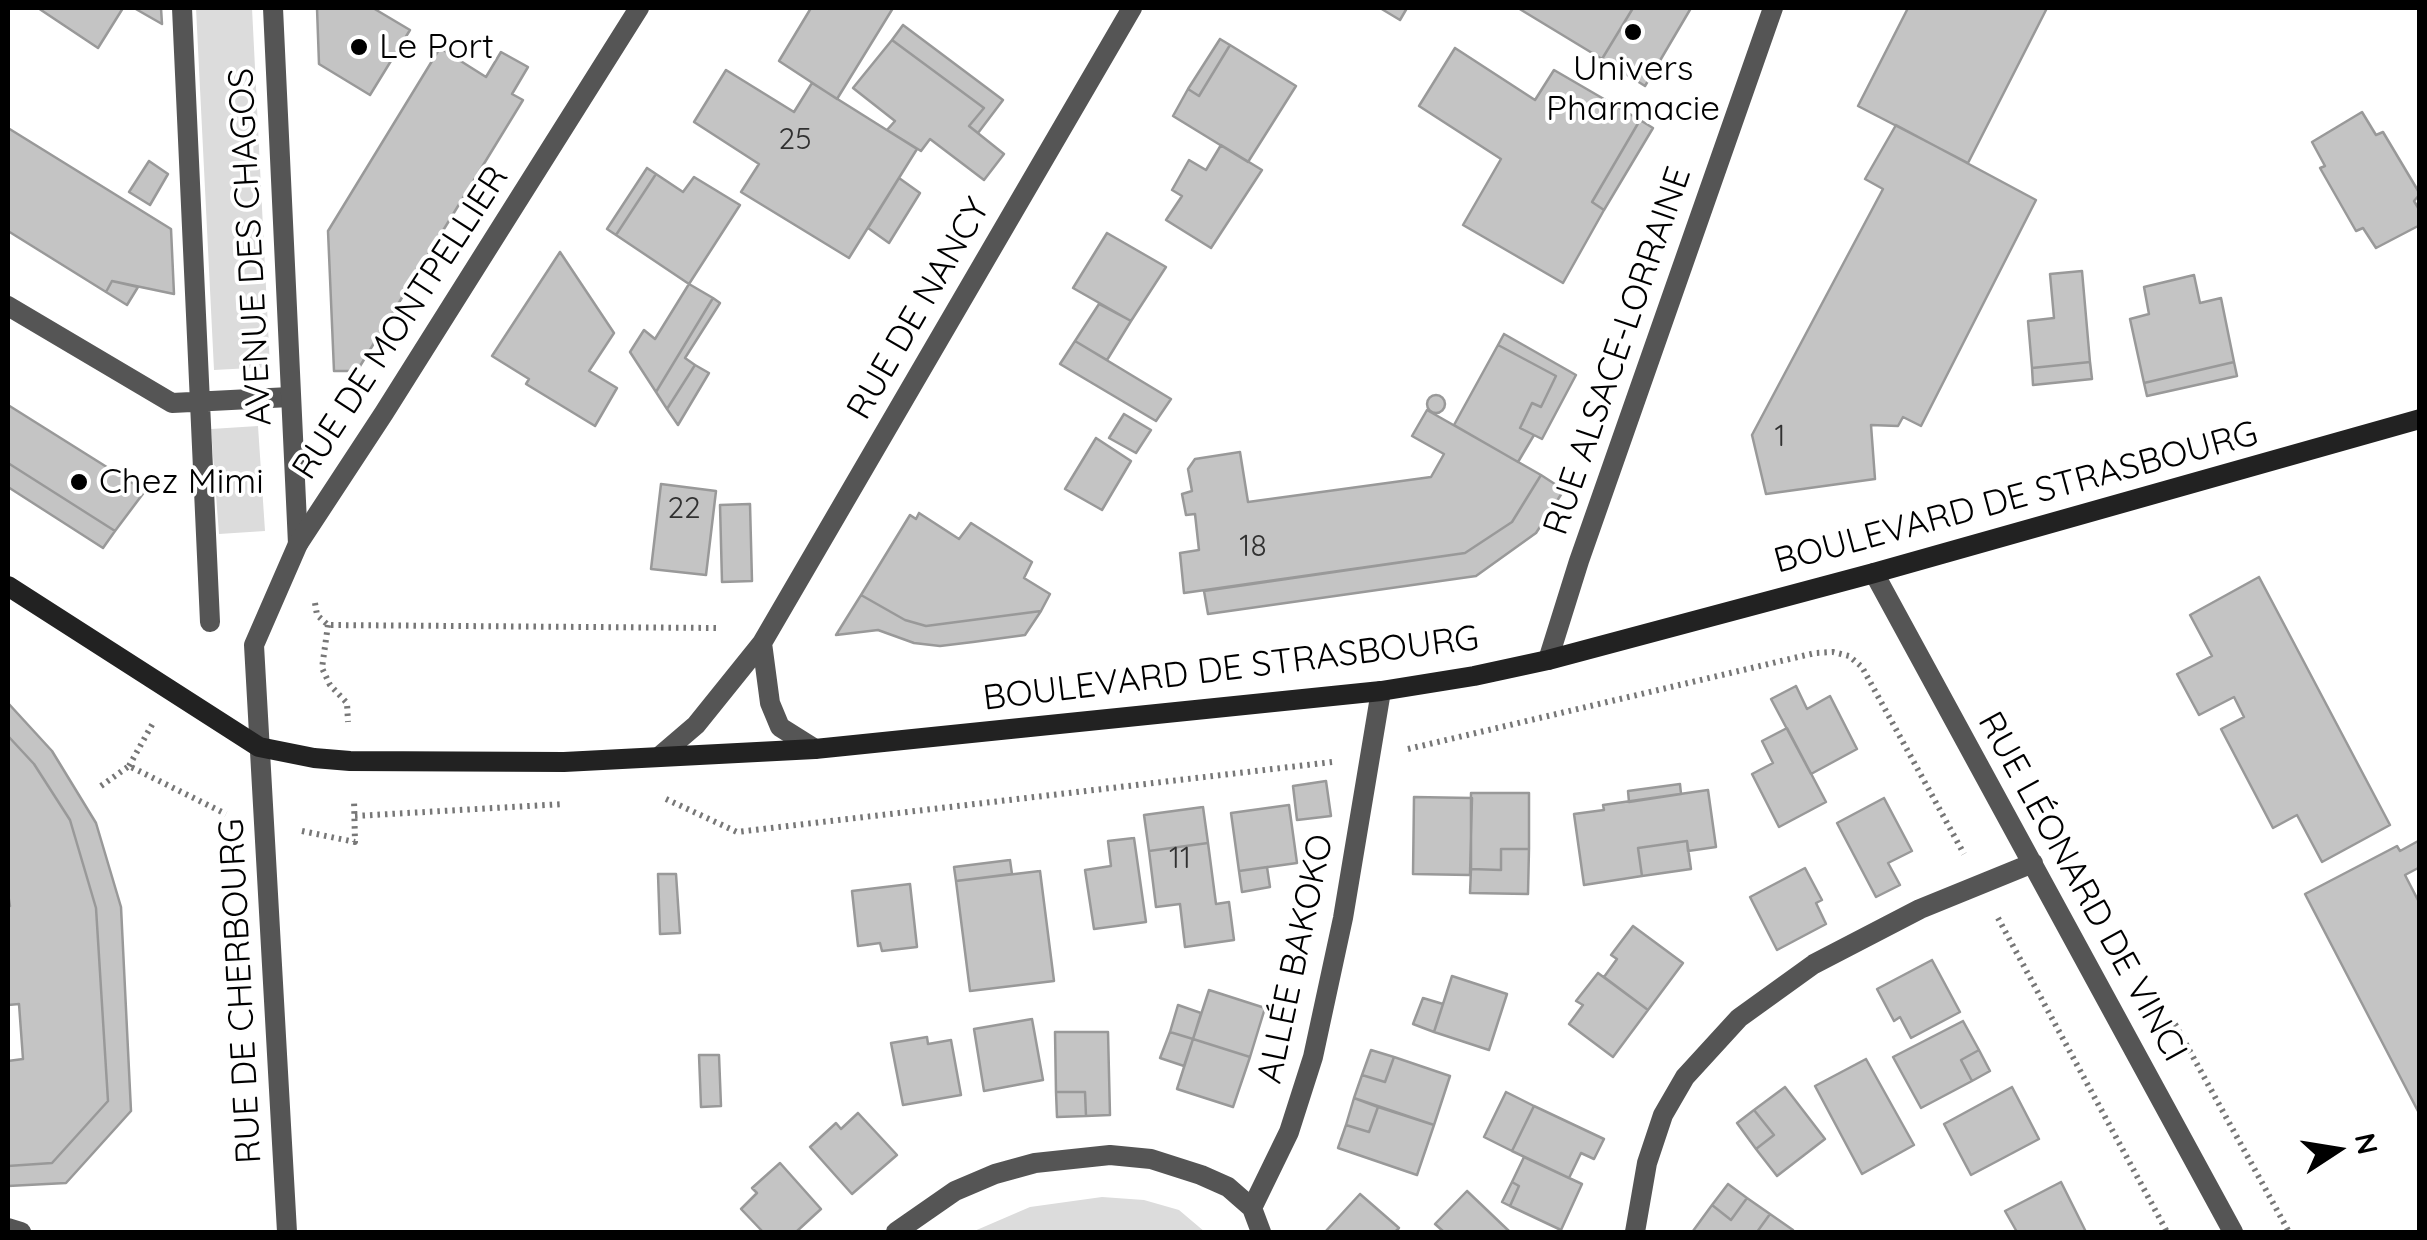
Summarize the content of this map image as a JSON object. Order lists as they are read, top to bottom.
{
  "streets": {
    "main road": ["BOULEVARD DE STRASBOURG"],
    "street": [
      "AVENUE DES CHAGOS",
      "RUE DE NANCY",
      "RUE DE MONTPELLIER",
      "RUE ALSACE-LORRAINE",
      "RUE LÉONARD DE VINCI",
      "ALLÉE BAKOKO",
      "RUE DE CHERBOURG"
    ]
  },
  "crossings": [
    ["AVENUE DES CHAGOS", "RUE DE MONTPELLIER"],
    ["RUE DE NANCY", "BOULEVARD DE STRASBOURG"],
    ["RUE DE MONTPELLIER", "BOULEVARD DE STRASBOURG"],
    ["RUE DE MONTPELLIER", "RUE DE CHERBOURG"],
    ["RUE ALSACE-LORRAINE", "BOULEVARD DE STRASBOURG"],
    ["BOULEVARD DE STRASBOURG", "RUE LÉONARD DE VINCI"],
    ["BOULEVARD DE STRASBOURG", "ALLÉE BAKOKO"],
    ["BOULEVARD DE STRASBOURG", "RUE DE CHERBOURG"]
  ],
  "places": ["Univers Pharmacie", "Le Port", "Chez Mimi"],
  "house_numbers": [
    "25",
    "1",
    "22",
    "18",
    "11"
  ],
  "north": "right"
}
